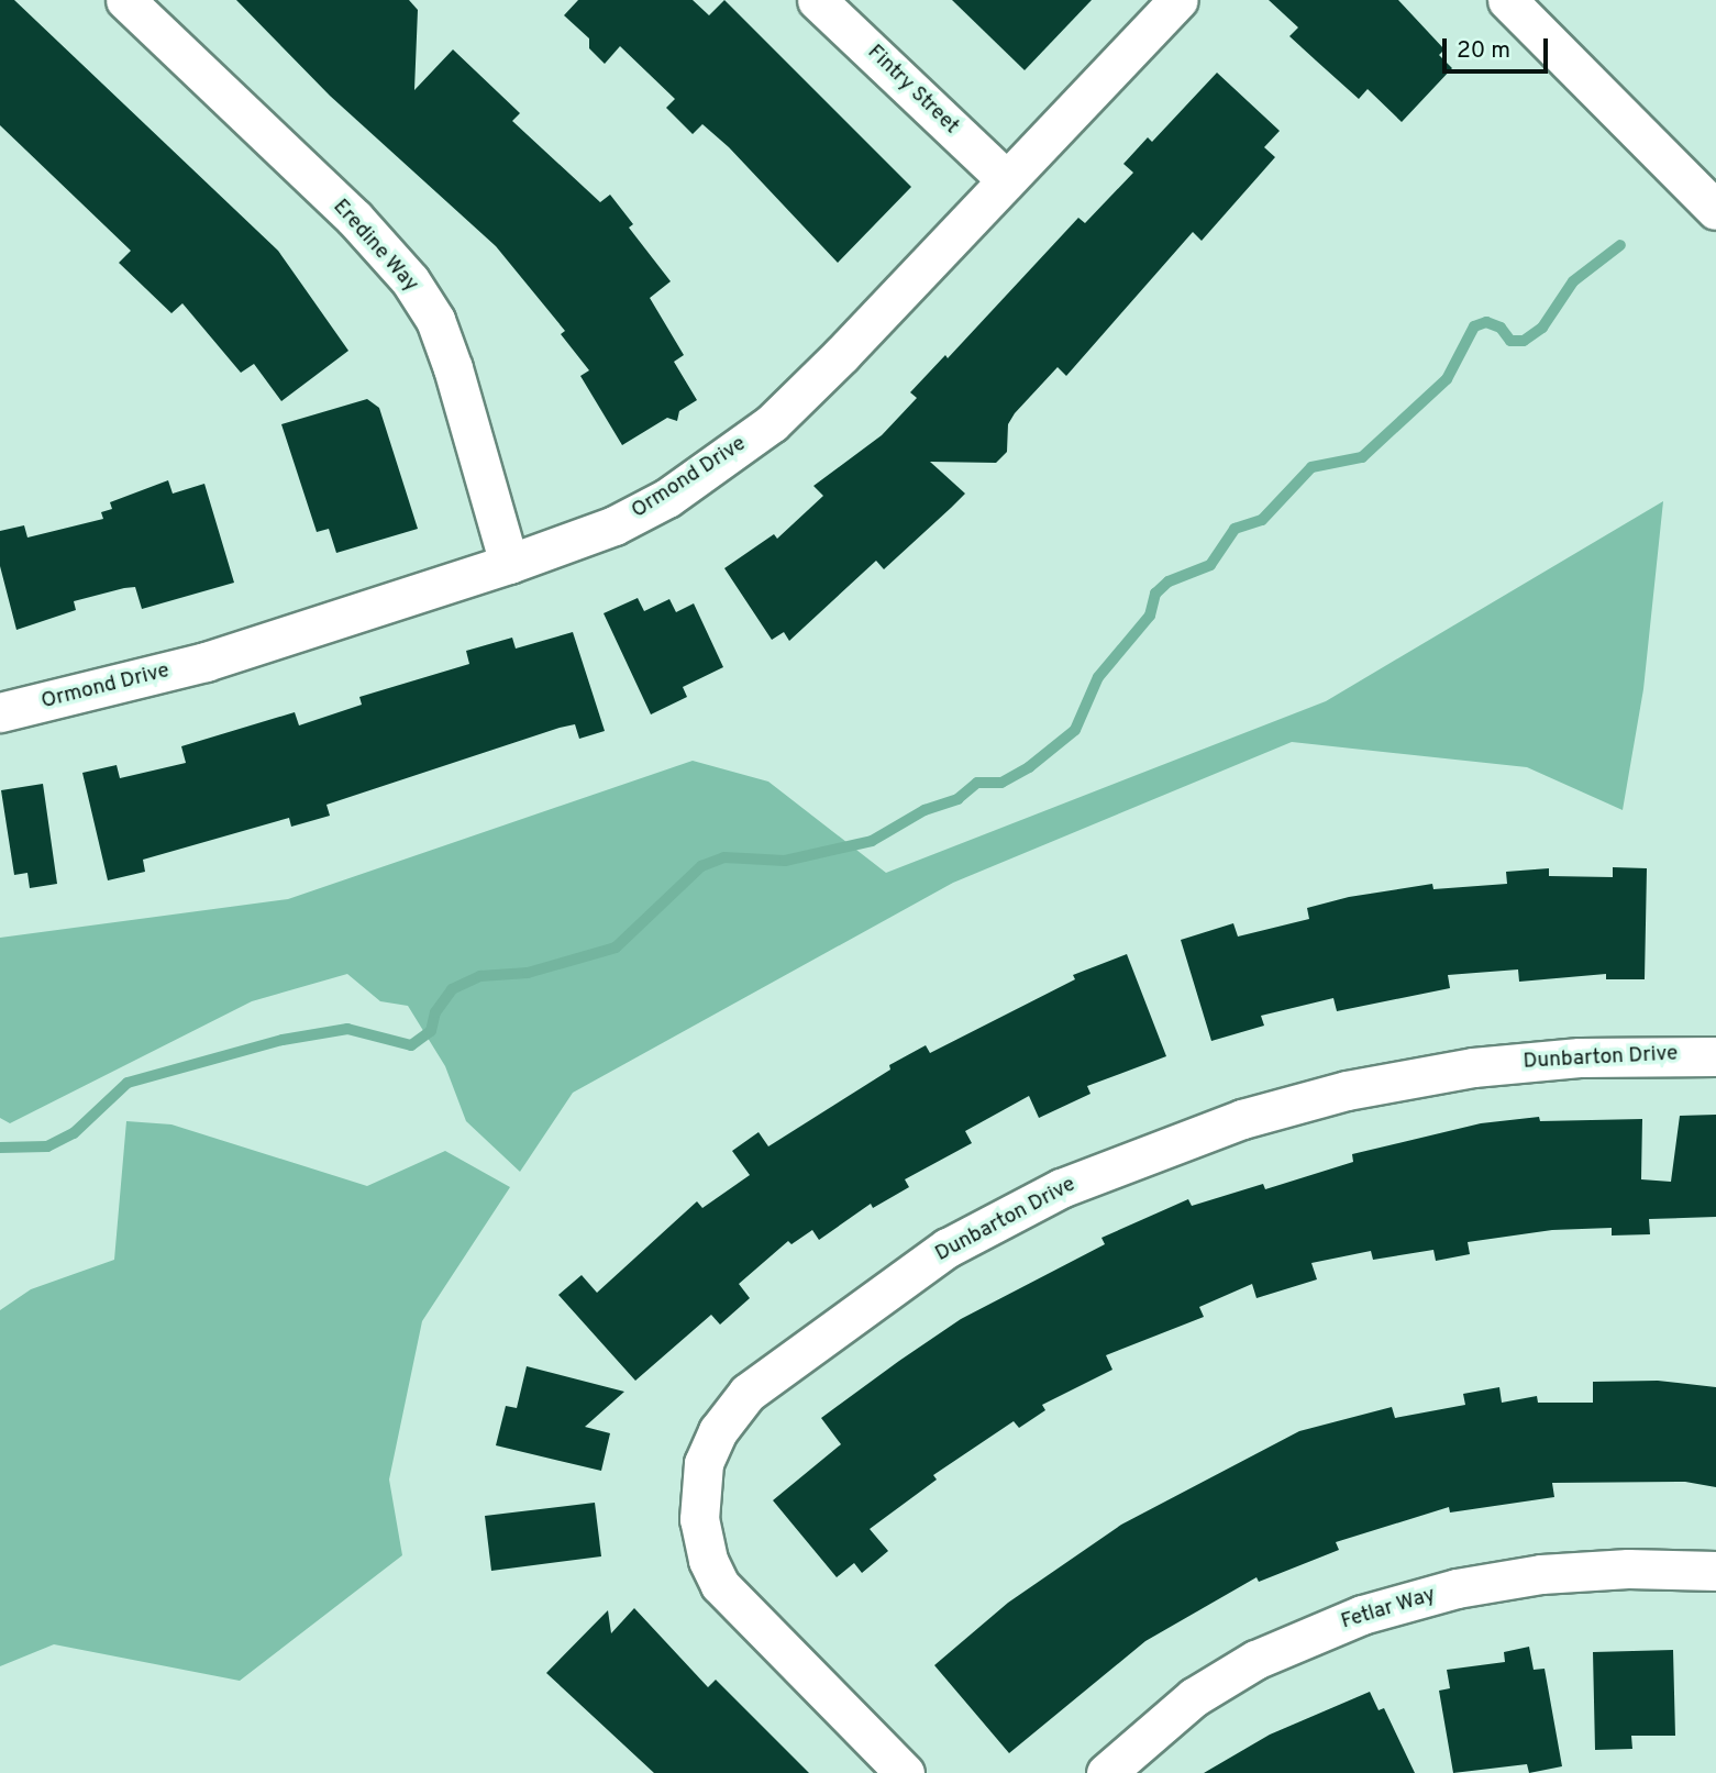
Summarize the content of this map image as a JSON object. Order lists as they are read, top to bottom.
{
  "streets": {
    "street": [
      "Fintry Street",
      "Eredine Way",
      "Ormond Drive",
      "Dunbarton Drive",
      "Fetlar Way"
    ]
  },
  "crossings": [
    ["Fintry Street", "Ormond Drive"],
    ["Eredine Way", "Ormond Drive"]
  ],
  "scale_bar": "20 m"
}
